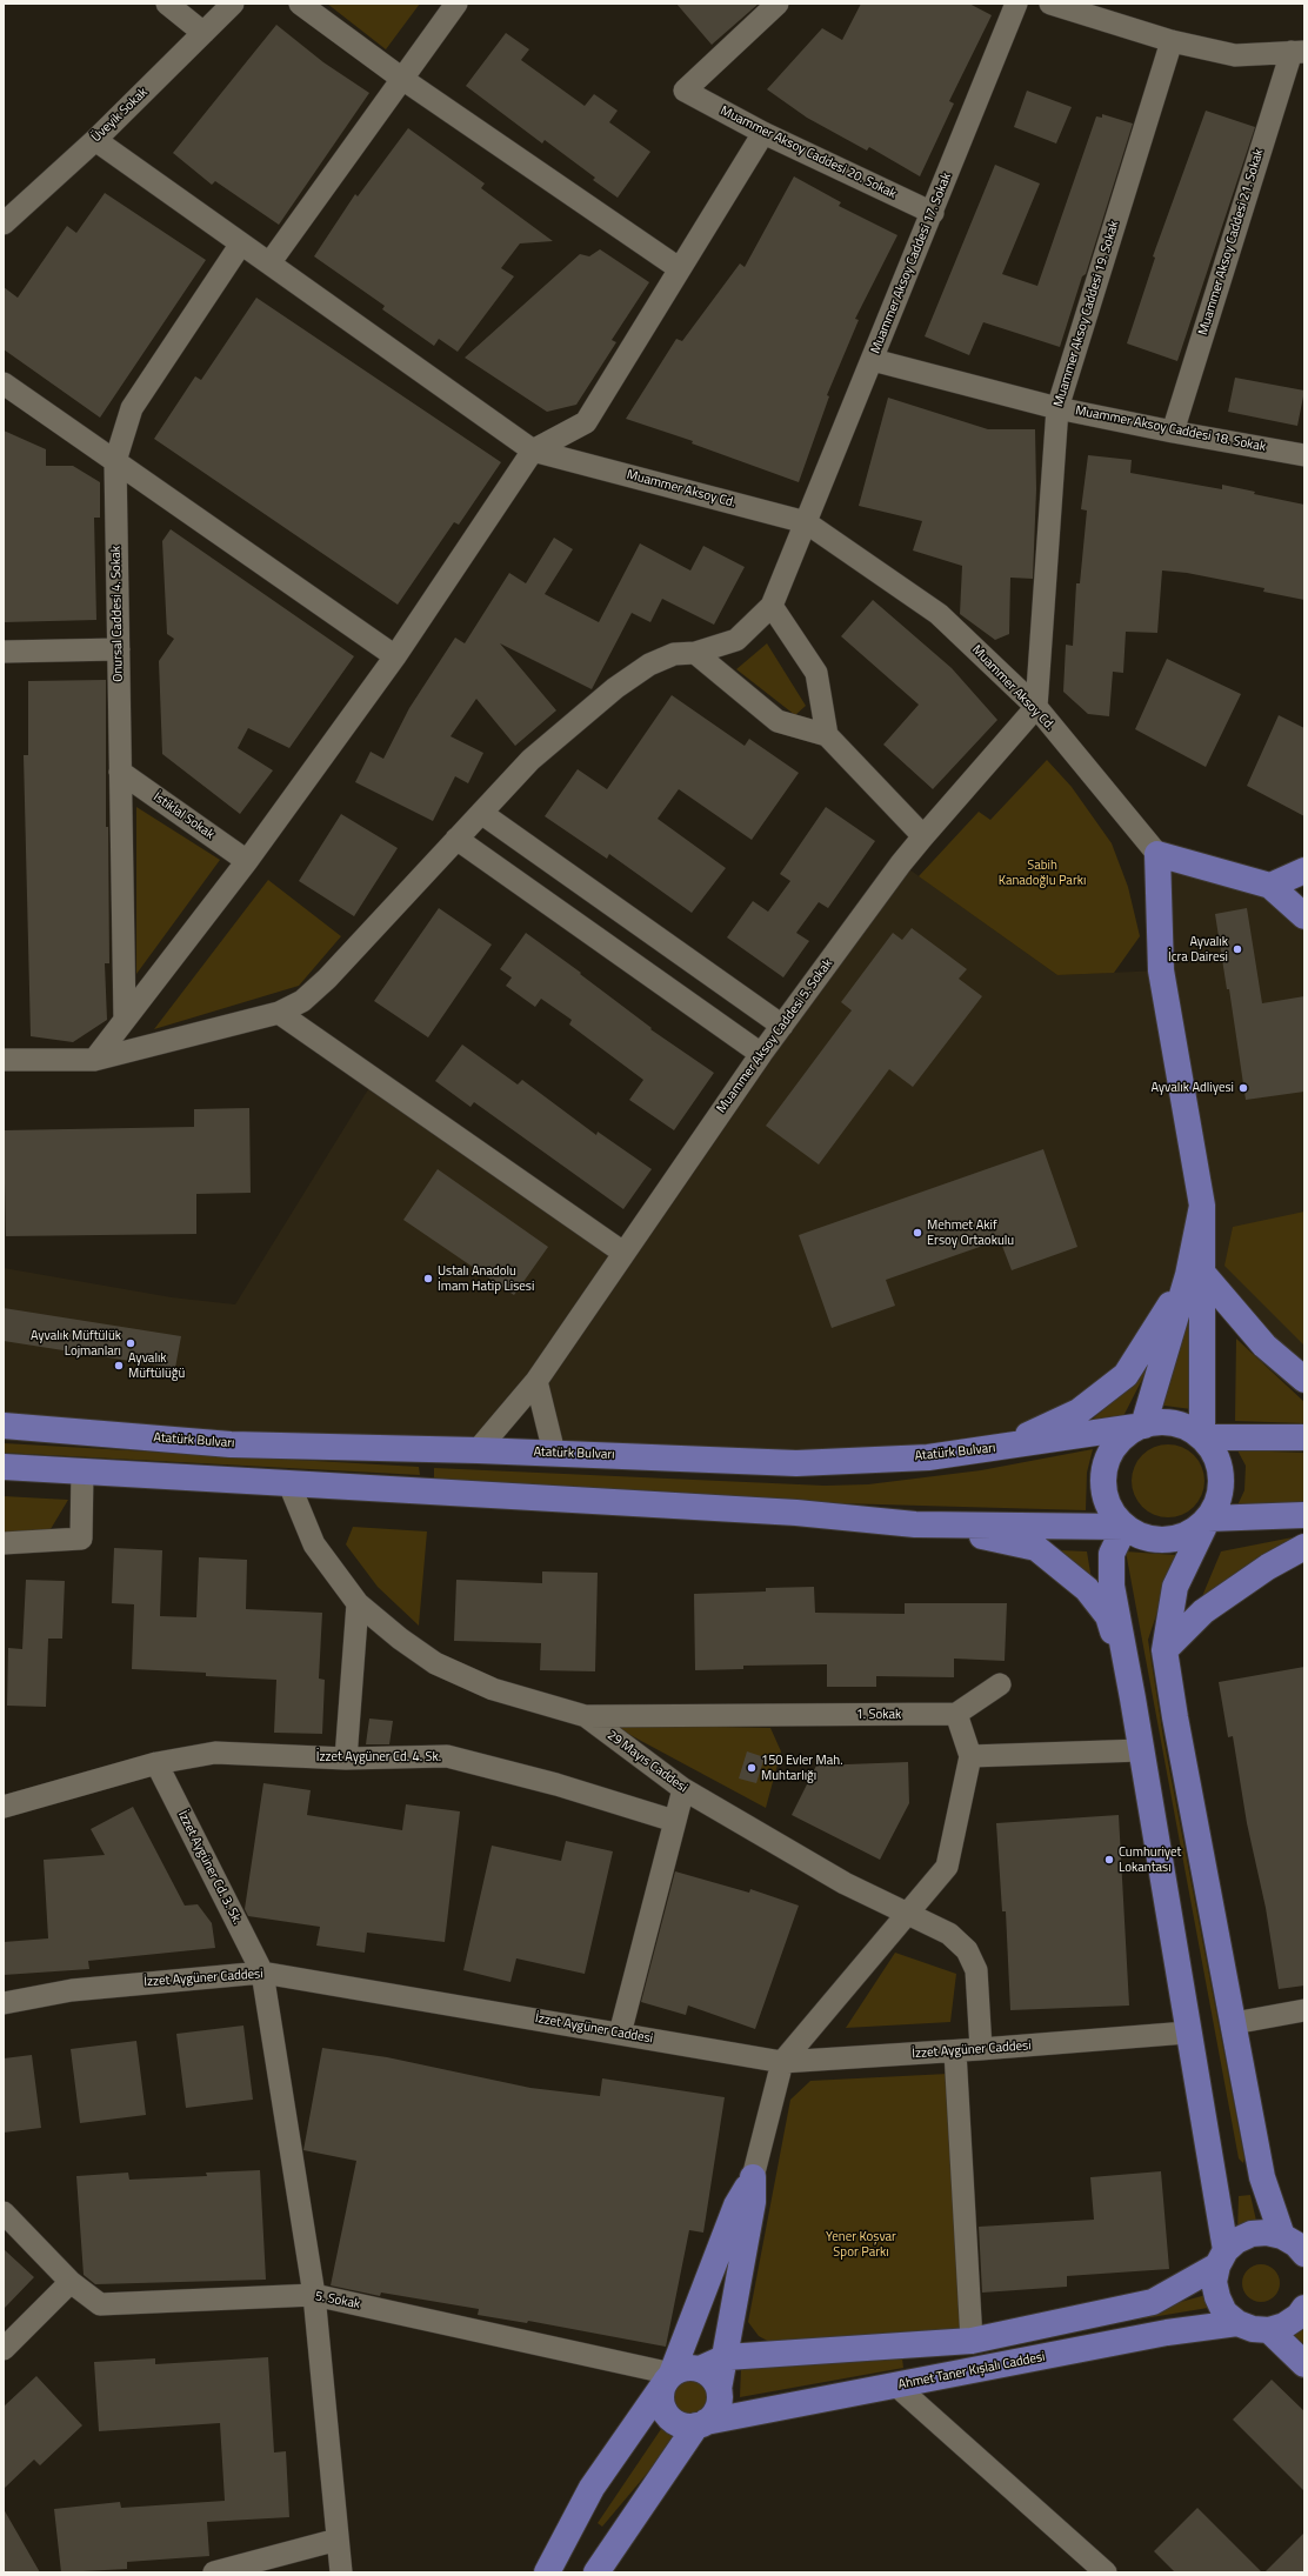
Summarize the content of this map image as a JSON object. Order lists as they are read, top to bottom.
{
  "streets": {
    "main road": ["Atatürk Bulvarı", "Ahmet Taner Kışlalı Caddesi"],
    "street": [
      "Üveyik Sokak",
      "Muammer Aksoy Caddesi 20. Sokak",
      "Muammer Aksoy Caddesi 21. Sokak",
      "Muammer Aksoy Caddesi 17. Sokak",
      "Muammer Aksoy Caddesi 19. Sokak",
      "Muammer Aksoy Caddesi 18. Sokak",
      "Muammer Aksoy Cd.",
      "Onursal Caddesi 4. Sokak",
      "İstiklal Sokak",
      "Muammer Aksoy Caddesi 5. Sokak",
      "1. Sokak",
      "İzzet Aygüner Cd. 4. Sk.",
      "29 Mayıs Caddesi",
      "İzzet Aygüner Cd. 3. Sk.",
      "İzzet Aygüner Caddesi",
      "5. Sokak"
    ]
  },
  "crossings": [
    ["Muammer Aksoy Caddesi 20. Sokak", "Muammer Aksoy Caddesi 17. Sokak"],
    ["Muammer Aksoy Caddesi 21. Sokak", "Muammer Aksoy Caddesi 18. Sokak"],
    ["Muammer Aksoy Caddesi 17. Sokak", "Muammer Aksoy Caddesi 18. Sokak"],
    ["Muammer Aksoy Caddesi 17. Sokak", "Muammer Aksoy Cd."],
    ["Muammer Aksoy Caddesi 19. Sokak", "Muammer Aksoy Caddesi 18. Sokak"],
    ["Muammer Aksoy Caddesi 19. Sokak", "Muammer Aksoy Cd."],
    ["Muammer Aksoy Caddesi 19. Sokak", "Muammer Aksoy Caddesi 5. Sokak"],
    ["Muammer Aksoy Cd.", "Muammer Aksoy Caddesi 5. Sokak"],
    ["Onursal Caddesi 4. Sokak", "İstiklal Sokak"],
    ["Muammer Aksoy Caddesi 5. Sokak", "Atatürk Bulvarı"],
    ["Atatürk Bulvarı", "29 Mayıs Caddesi"],
    ["1. Sokak", "29 Mayıs Caddesi"],
    ["İzzet Aygüner Cd. 4. Sk.", "İzzet Aygüner Cd. 3. Sk."],
    ["29 Mayıs Caddesi", "İzzet Aygüner Caddesi"],
    ["İzzet Aygüner Cd. 3. Sk.", "İzzet Aygüner Caddesi"],
    ["İzzet Aygüner Cd. 3. Sk.", "5. Sokak"],
    ["5. Sokak", "Ahmet Taner Kışlalı Caddesi"]
  ],
  "parks": ["Sabih Kanadoğlu Parkı", "Yener Koşvar Spor Parkı"],
  "places": [
    "Ayvalık İcra Dairesi",
    "Ayvalık Adliyesi",
    "Mehmet Akif Ersoy Ortaokulu",
    "Ustalı Anadolu İmam Hatip Lisesi",
    "Ayvalık Müftülük Lojmanları",
    "Ayvalık Müftülüğü",
    "150 Evler Mah. Muhtarlığı",
    "Cumhuriyet Lokantası"
  ]
}
